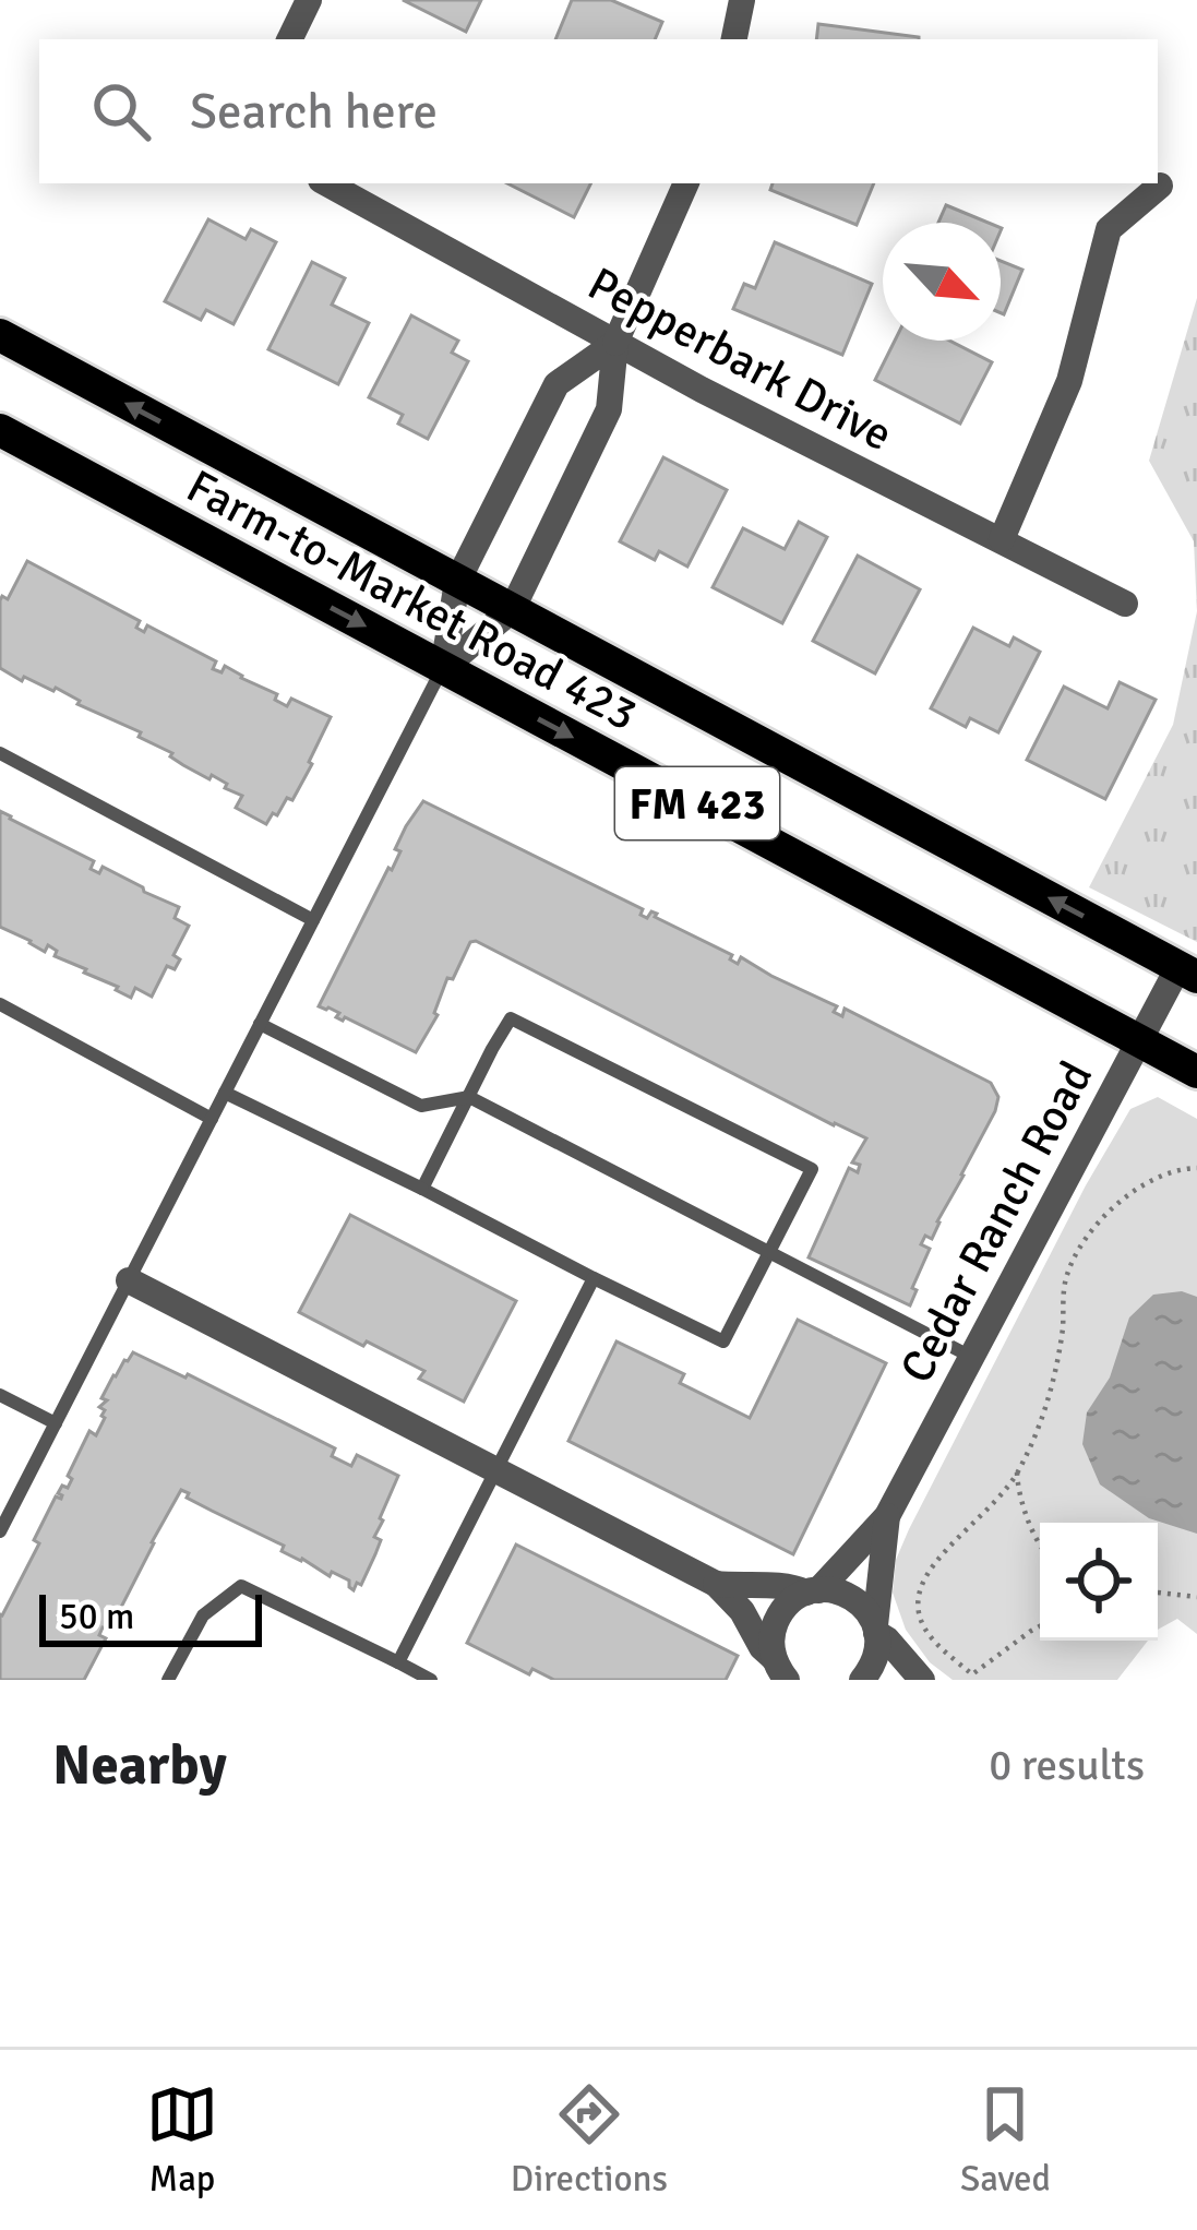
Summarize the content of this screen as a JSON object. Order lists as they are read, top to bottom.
{
  "streets": {
    "main road": ["Farm-to-Market Road 423", "FM 423"],
    "street": ["Pepperbark Drive", "Cedar Ranch Road"]
  },
  "crossings": [
    ["Farm-to-Market Road 423", "Cedar Ranch Road"]
  ],
  "scale_bar": "50 m",
  "north": "bottom right",
  "page": {
    "search": "Search here",
    "scale": "50 m",
    "heading": ["Nearby", "0 results"],
    "nav": ["Map", "Directions", "Saved"]
  }
}
